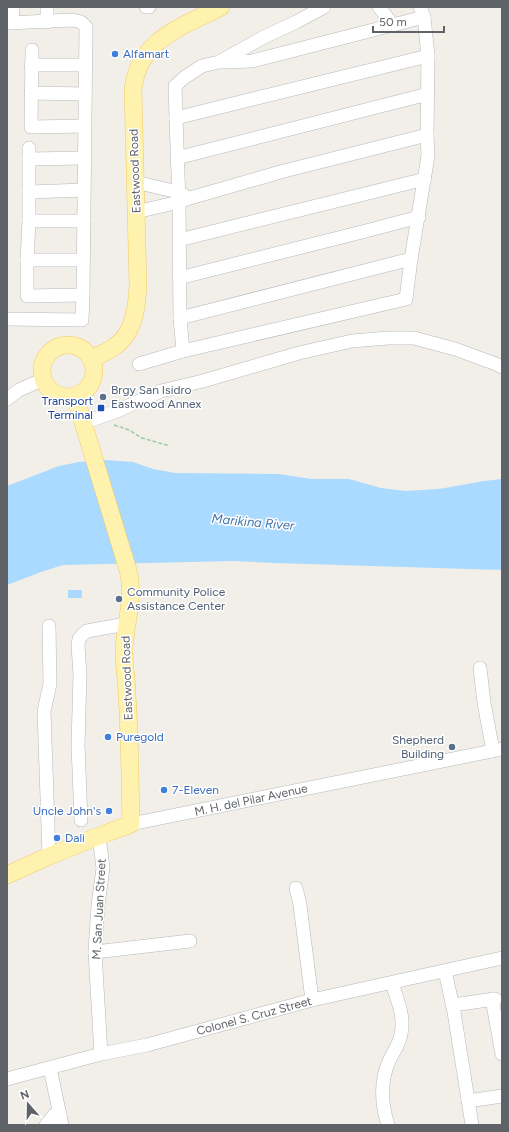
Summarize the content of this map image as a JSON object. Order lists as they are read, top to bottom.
{
  "streets": {
    "main road": ["Eastwood Road", "M. H. del Pilar Avenue"],
    "street": ["M. San Juan Street", "Colonel S. Cruz Street"]
  },
  "crossings": [
    ["Eastwood Road", "M. H. del Pilar Avenue"],
    ["M. H. del Pilar Avenue", "M. San Juan Street"],
    ["M. San Juan Street", "Colonel S. Cruz Street"]
  ],
  "water": ["Marikina River"],
  "places": {
    "other": [
      "Alfamart",
      "Brgy San Isidro Eastwood Annex",
      "Community Police Assistance Center",
      "Puregold",
      "Shepherd Building",
      "7-Eleven",
      "Uncle John's",
      "Dali"
    ],
    "transit": ["Transport Terminal"]
  },
  "scale_bar": "50 m",
  "north": "top"
}
